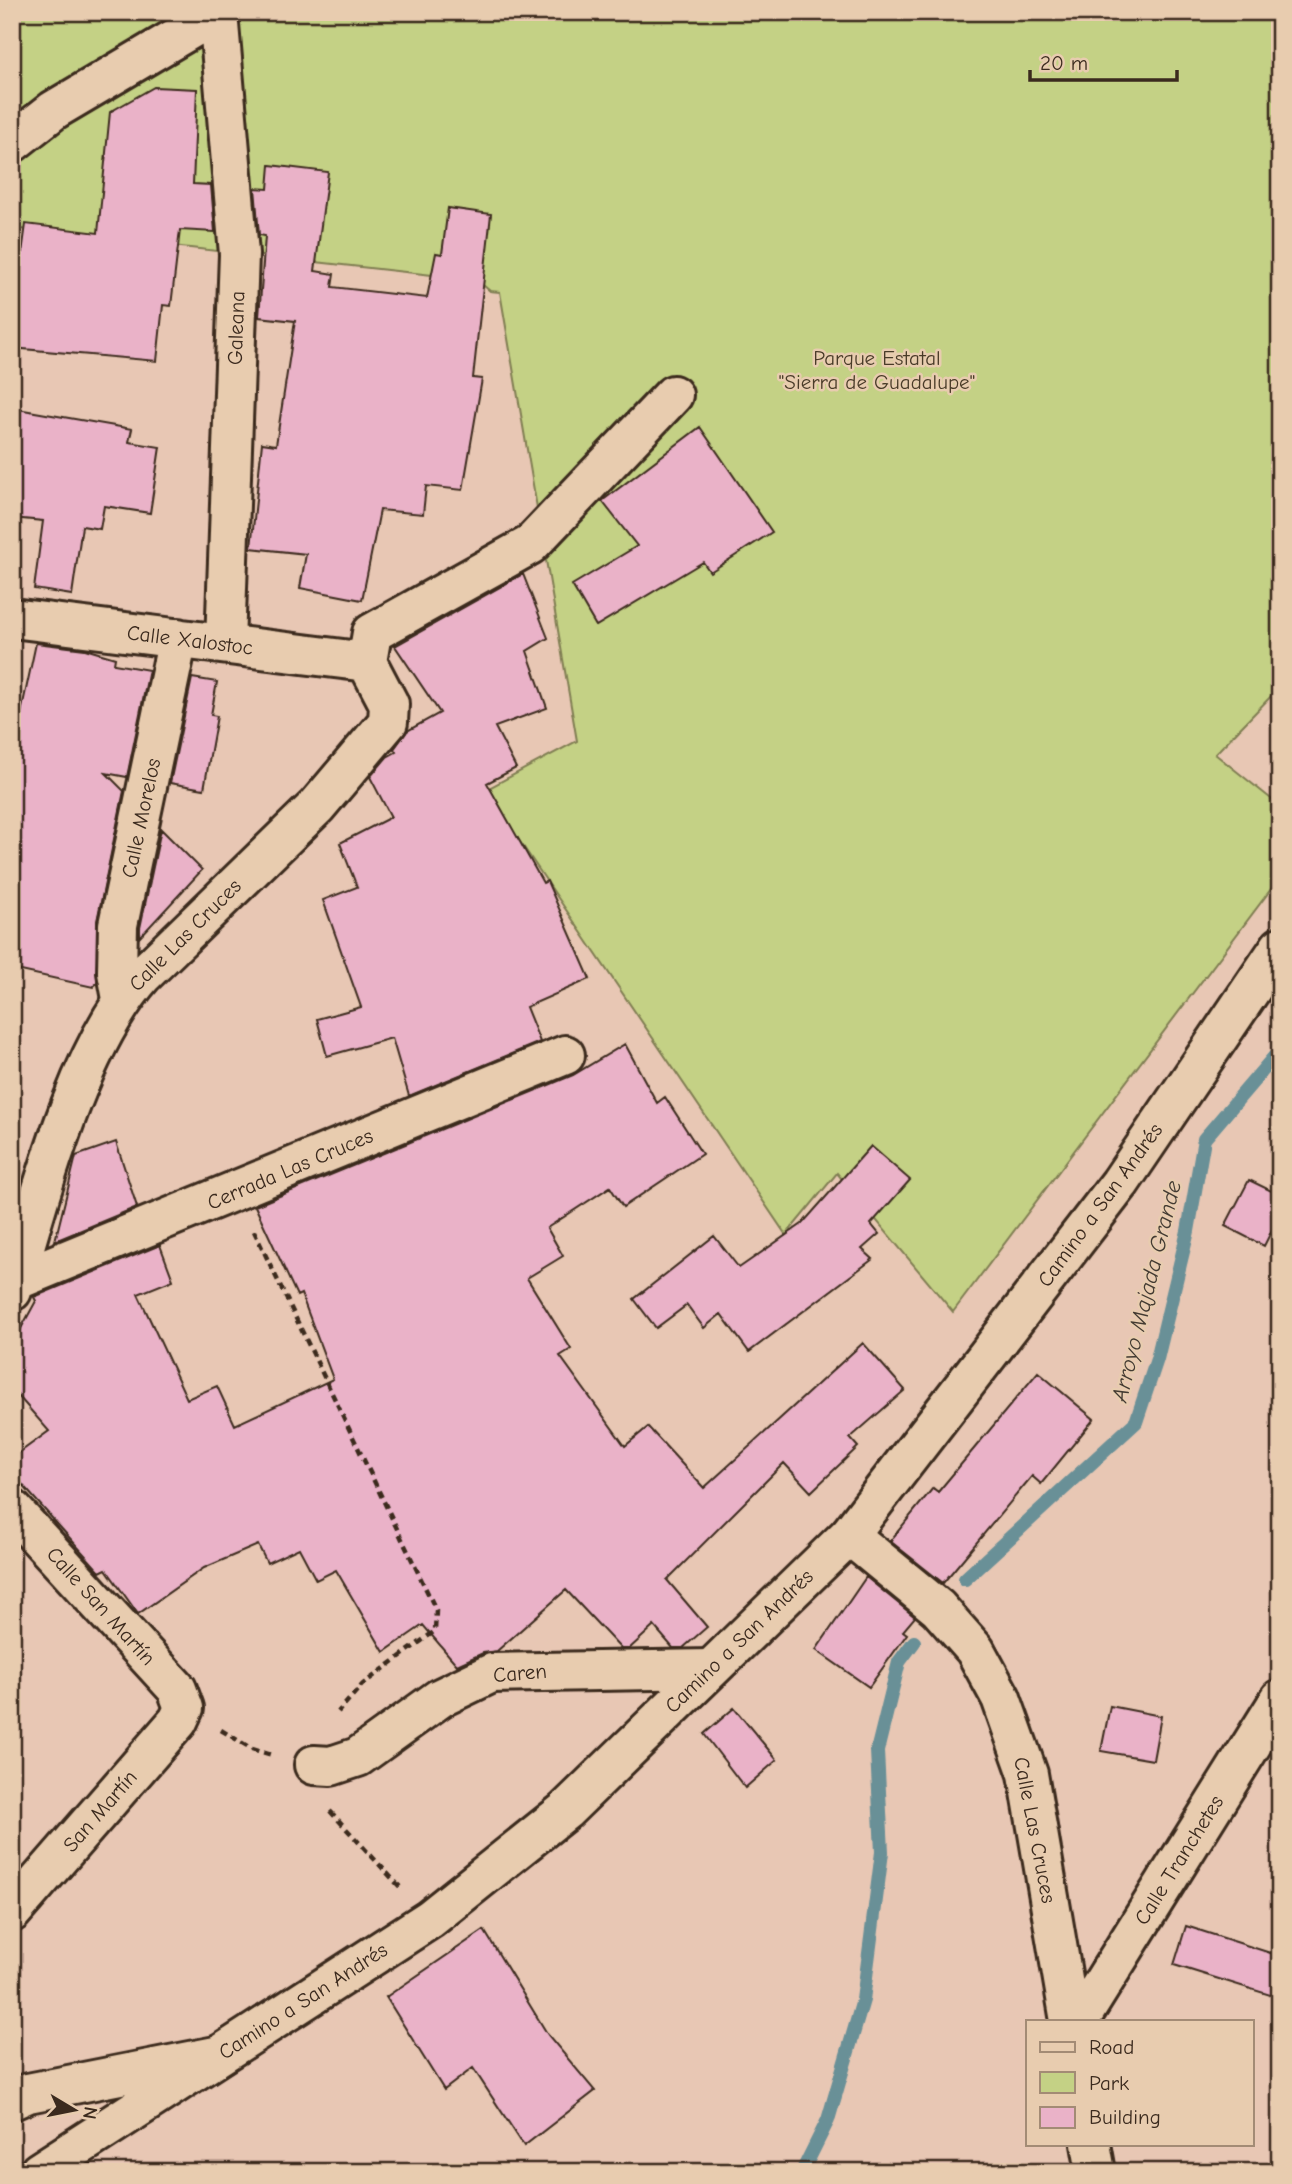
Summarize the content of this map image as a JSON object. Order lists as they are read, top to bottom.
{
  "streets": {
    "street": [
      "Galeana",
      "Calle Xalostoc",
      "Calle Morelos",
      "Calle Las Cruces",
      "Cerrada Las Cruces",
      "Camino a San Andrés",
      "Calle San Martín",
      "Caren",
      "San Martín",
      "Calle Tranchetes"
    ]
  },
  "crossings": [
    ["Galeana", "Calle Xalostoc"],
    ["Calle Xalostoc", "Calle Morelos"],
    ["Calle Xalostoc", "Calle Las Cruces"],
    ["Calle Morelos", "Calle Las Cruces"],
    ["Calle Las Cruces", "Cerrada Las Cruces"],
    ["Calle Las Cruces", "Camino a San Andrés"],
    ["Camino a San Andrés", "Caren"],
    ["Calle San Martín", "San Martín"]
  ],
  "water": ["Arroyo Majada Grande"],
  "parks": ["Parque Estatal \"Sierra de Guadalupe\""],
  "legend": ["Road", "Park", "Building"],
  "scale_bar": "20 m",
  "north": "right"
}
